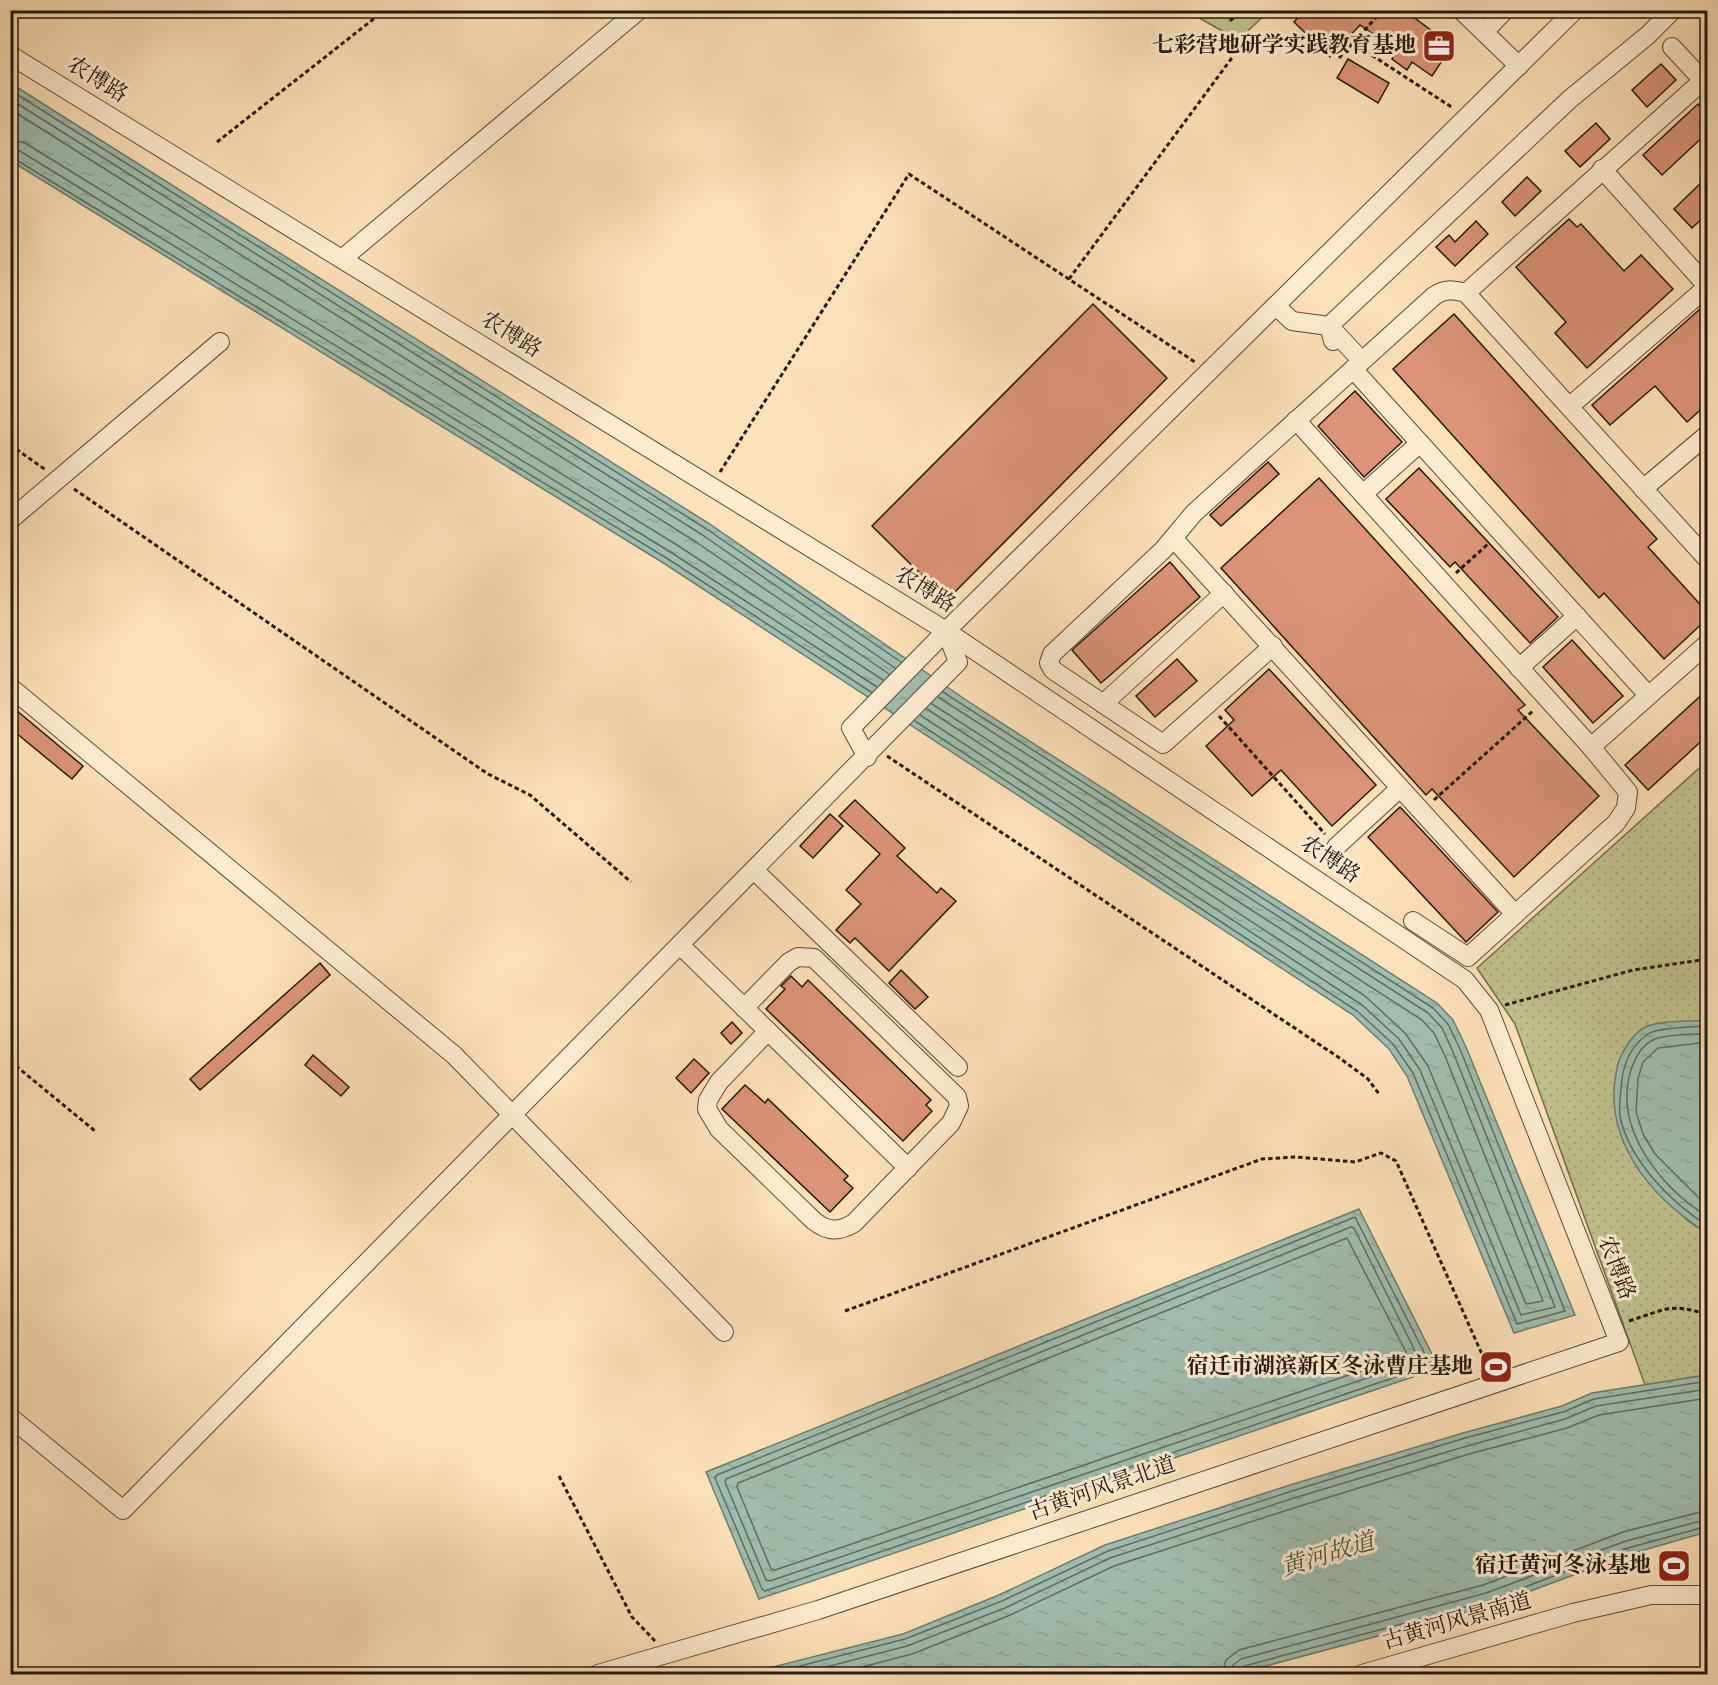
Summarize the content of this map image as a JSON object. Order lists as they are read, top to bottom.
{
  "streets": {
    "street": ["农博路", "古黄河风景北道", "古黄河风景南道"]
  },
  "crossings": [
    ["农博路", "古黄河风景北道"]
  ],
  "water": ["黄河故道"],
  "places": {
    "office": ["七彩营地研学实践教育基地"],
    "sports": ["宿迁市湖滨新区冬泳曹庄基地", "宿迁黄河冬泳基地"]
  }
}
